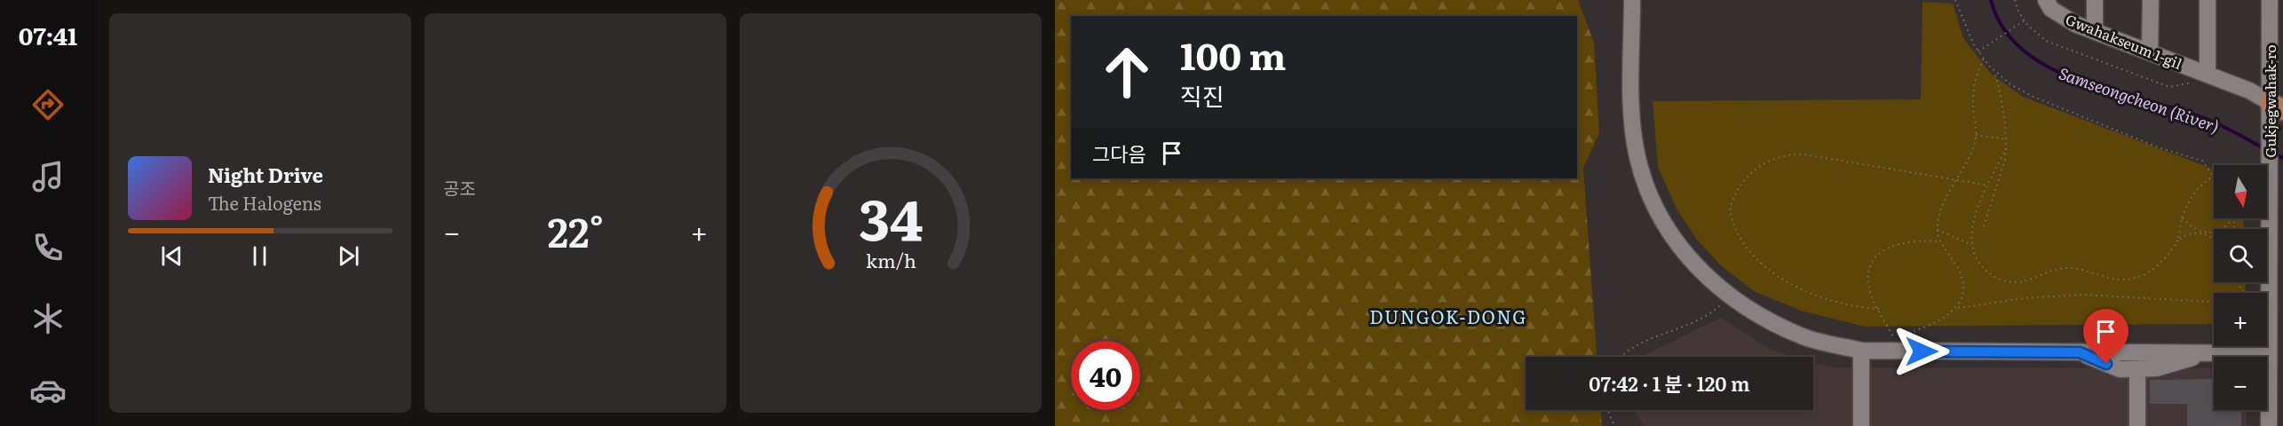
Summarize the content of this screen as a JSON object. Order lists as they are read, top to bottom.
{
  "streets": {
    "street": ["Gwahakseum 1-gil", "Gukjegwahak-ro"]
  },
  "crossings": [
    ["Gwahakseum 1-gil", "Gukjegwahak-ro"]
  ],
  "districts": ["DUNGOK-DONG"],
  "water": ["Samseongcheon (River)"],
  "north": "bottom",
  "page": {
    "tabs": "07:41",
    "tile": "공조",
    "turn": ["100 m", "직진"],
    "then": "그다음",
    "song": ["Night Drive", "The Halogens"],
    "map_buttons": ["+", "−"],
    "heat": ["−", "22°", "+"],
    "limit": "40",
    "trip": "07:42 · 1 분 · 120 m",
    "gauge": ["34", "km/h"]
  }
}
